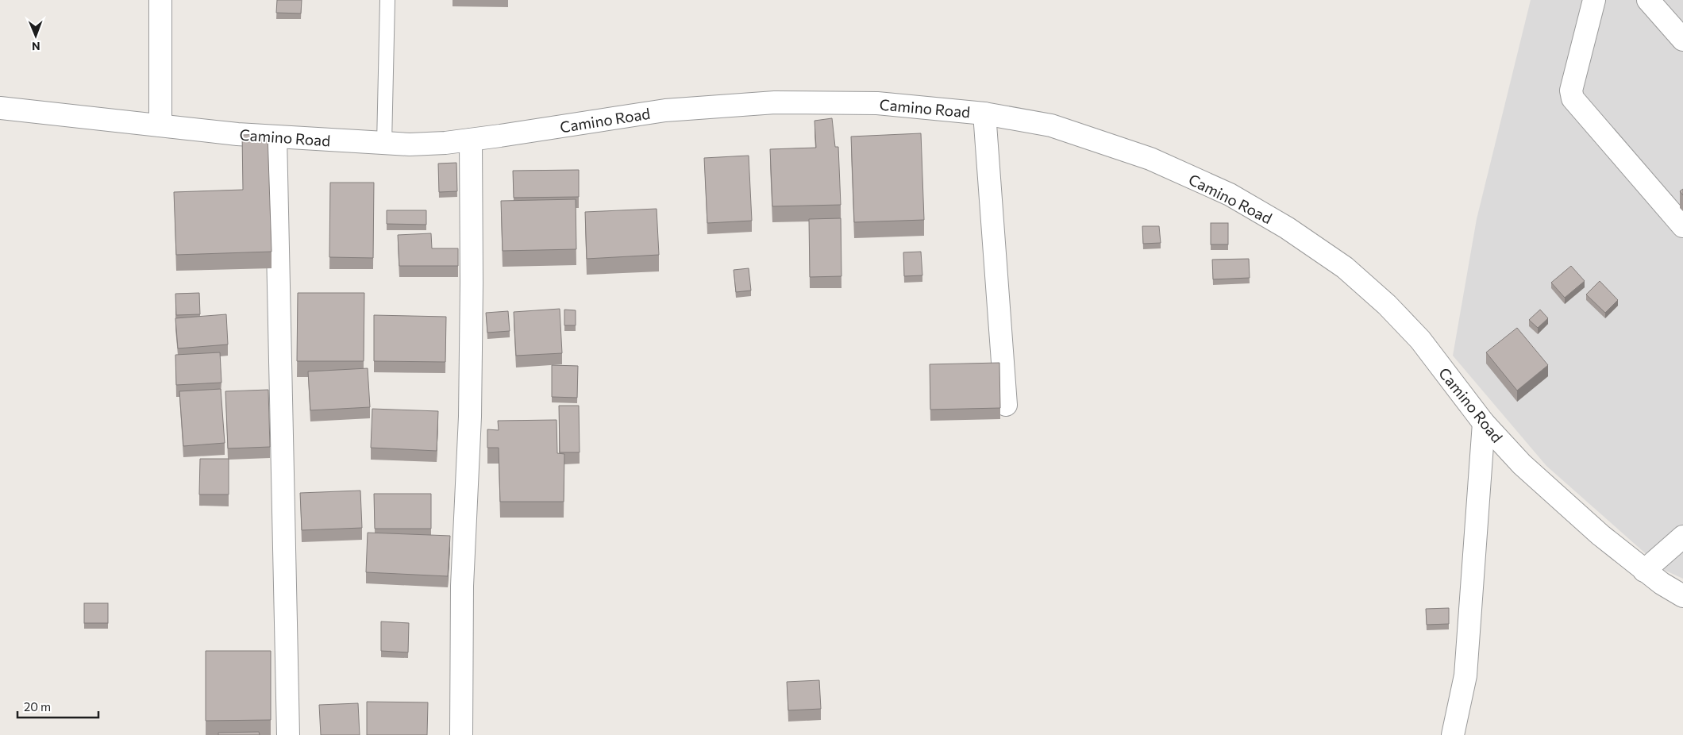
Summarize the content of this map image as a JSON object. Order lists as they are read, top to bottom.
{
  "streets": {
    "street": ["Camino Road"]
  },
  "scale_bar": "20 m",
  "north": "bottom"
}
